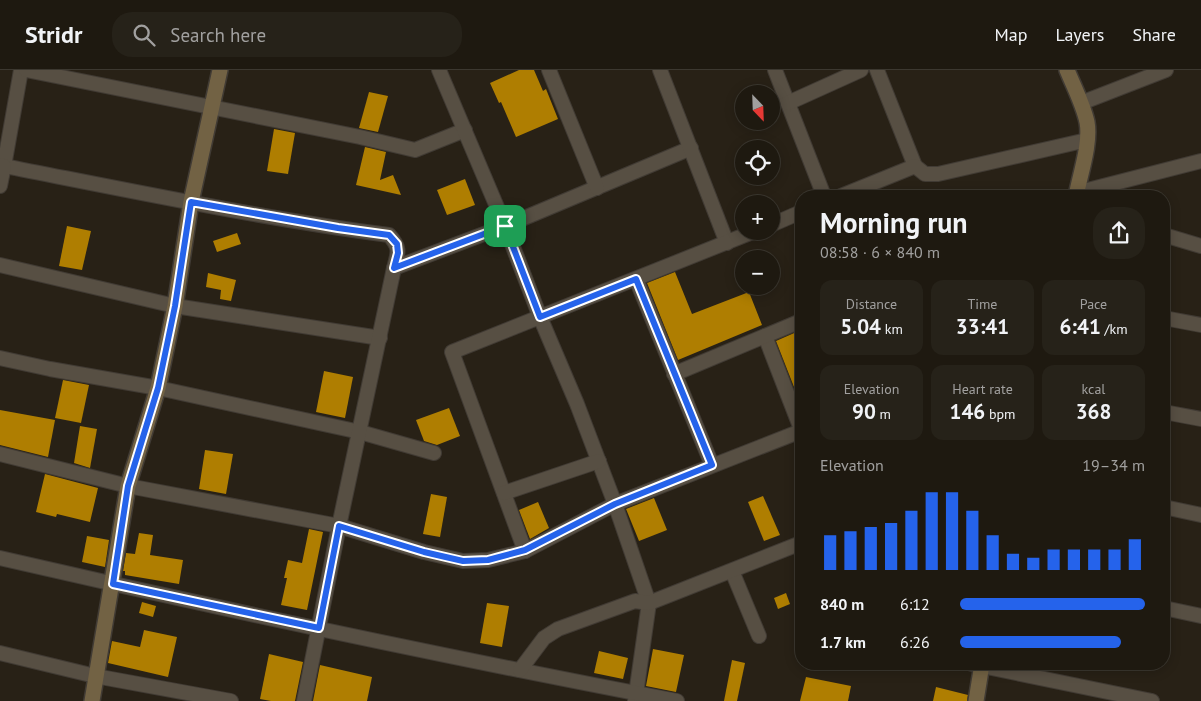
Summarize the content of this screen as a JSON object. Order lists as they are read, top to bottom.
{
  "north": "bottom right",
  "page": {
    "header": "Stridr",
    "search": "Search here",
    "nav": ["Map", "Layers", "Share"],
    "map_buttons": ["+", "−"],
    "heading": ["Morning run", "08:58 · 6 × 840 m"],
    "stats": [
      ["Distance", "5.04 km"],
      ["Time", "33:41"],
      ["Pace", "6:41 /km"],
      ["Elevation", "90 m"],
      ["Heart rate", "146 bpm"],
      ["kcal", "368"]
    ],
    "chart": ["Elevation", "19–34 m"],
    "list": [
      {
        "name": "840 m",
        "note": "6:12"
      },
      {
        "name": "1.7 km",
        "note": "6:26"
      }
    ]
  }
}
